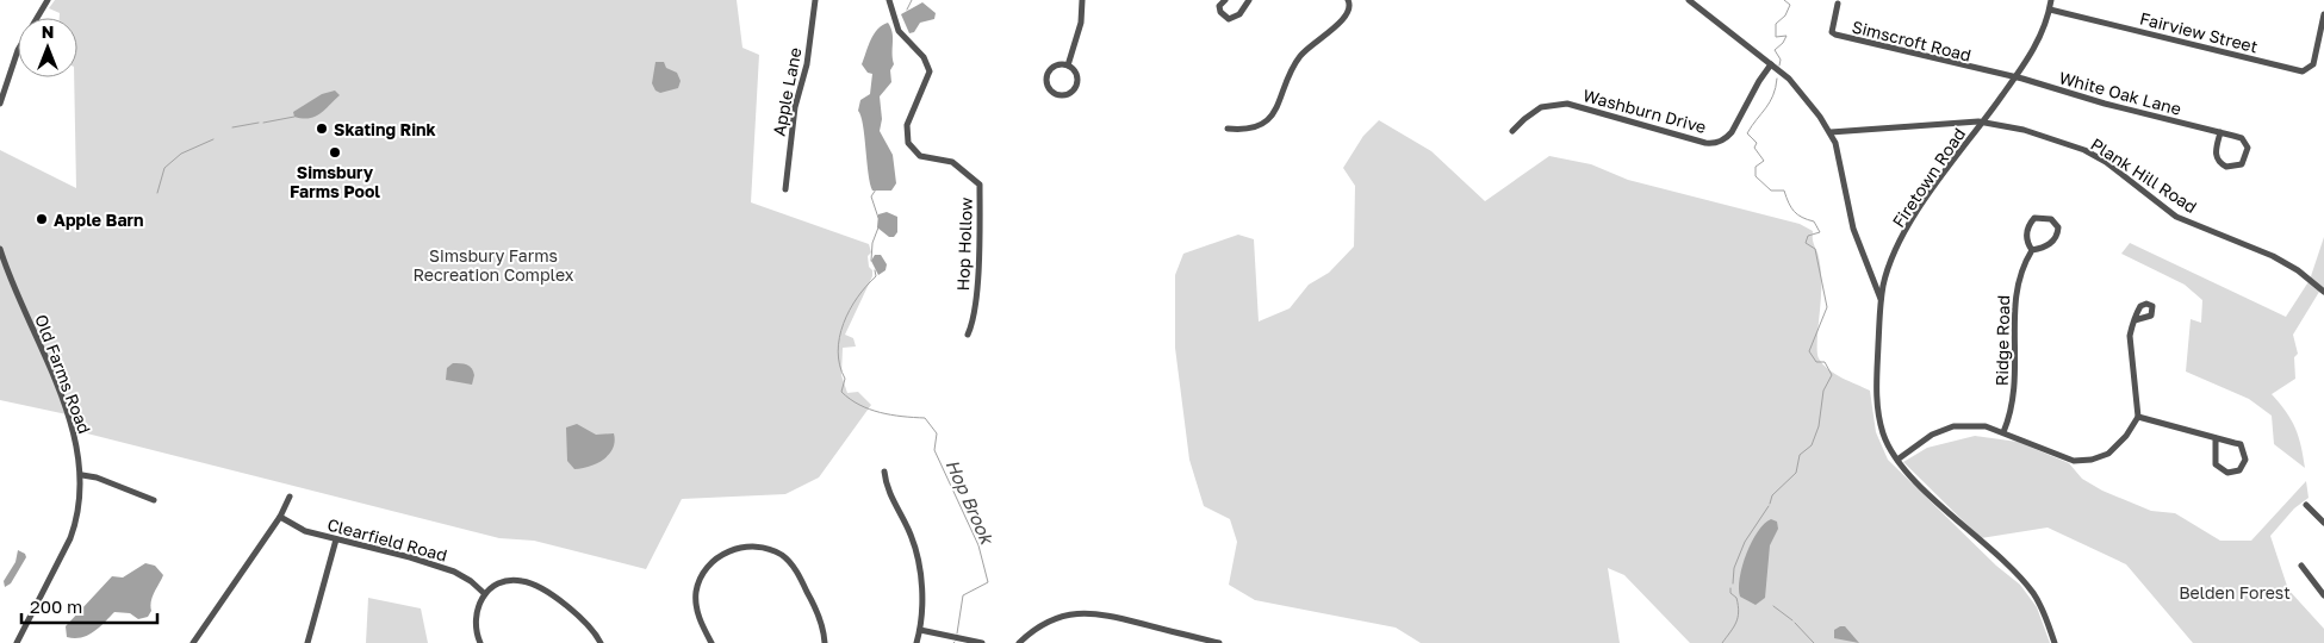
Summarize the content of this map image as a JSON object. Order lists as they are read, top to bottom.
{
  "streets": {
    "street": [
      "Fairview Street",
      "Simscroft Road",
      "Apple Lane",
      "White Oak Lane",
      "Washburn Drive",
      "Plank Hill Road",
      "Firetown Road",
      "Hop Hollow",
      "Ridge Road",
      "Old Farms Road",
      "Clearfield Road"
    ]
  },
  "crossings": [
    ["Fairview Street", "Firetown Road"],
    ["Simscroft Road", "White Oak Lane"],
    ["Simscroft Road", "Firetown Road"],
    ["White Oak Lane", "Firetown Road"],
    ["Plank Hill Road", "Firetown Road"]
  ],
  "water": ["Hop Brook"],
  "parks": ["Simsbury Farms Recreation Complex", "Belden Forest"],
  "places": ["Skating Rink", "Simsbury Farms Pool", "Apple Barn"],
  "scale_bar": "200 m",
  "north": "top"
}
